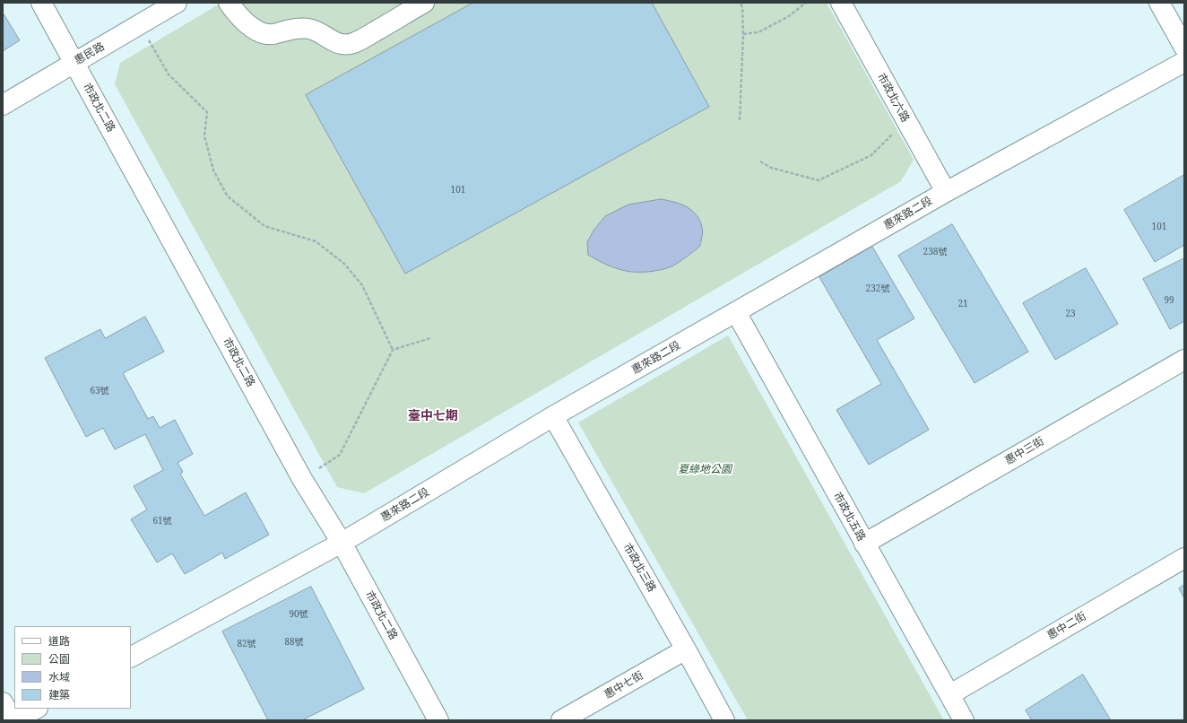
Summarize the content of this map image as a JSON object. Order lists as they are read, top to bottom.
{
  "streets": {
    "street": [
      "惠民路",
      "市政北六路",
      "市政北二路",
      "惠來路二段",
      "惠中三街",
      "市政北五路",
      "市政北三路",
      "惠中二街",
      "惠中七街"
    ]
  },
  "crossings": [
    ["惠民路", "市政北二路"],
    ["市政北六路", "惠來路二段"],
    ["市政北二路", "惠來路二段"],
    ["惠來路二段", "市政北五路"],
    ["惠來路二段", "市政北三路"],
    ["惠中三街", "市政北五路"],
    ["市政北五路", "惠中二街"],
    ["市政北三路", "惠中七街"]
  ],
  "districts": ["臺中七期"],
  "parks": ["夏綠地公園"],
  "house_numbers": [
    "101",
    "101",
    "238號",
    "232號",
    "99",
    "21",
    "23",
    "63號",
    "61號",
    "90號",
    "88號",
    "82號"
  ],
  "legend": [
    "道路",
    "公園",
    "水域",
    "建築"
  ]
}
